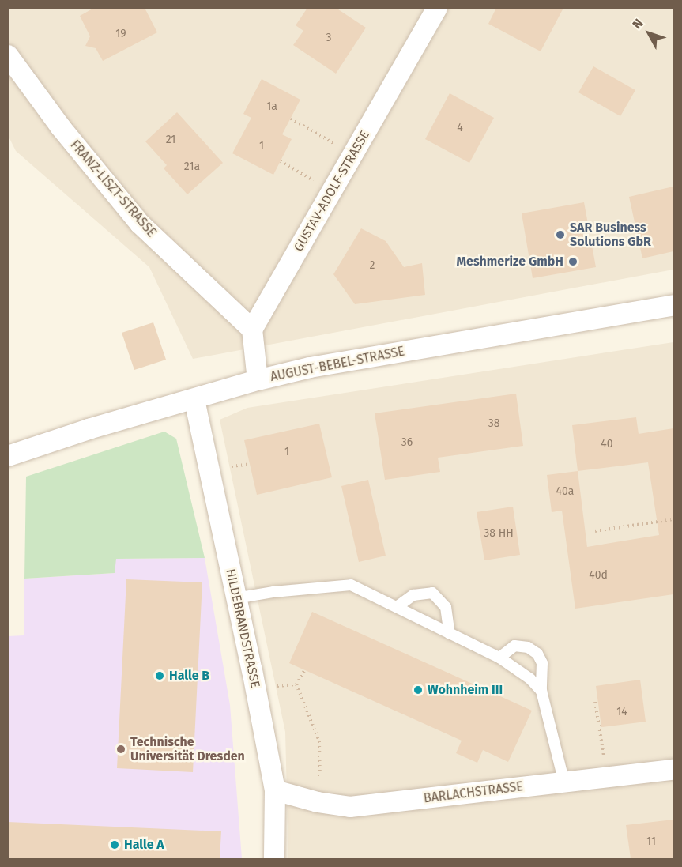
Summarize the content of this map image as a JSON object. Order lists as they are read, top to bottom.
{
  "streets": {
    "street": [
      "FRANZ-LISZT-STRASSE",
      "GUSTAV-ADOLF-STRASSE",
      "AUGUST-BEBEL-STRASSE",
      "HILDEBRANDSTRASSE",
      "BARLACHSTRASSE"
    ]
  },
  "crossings": [
    ["FRANZ-LISZT-STRASSE", "GUSTAV-ADOLF-STRASSE"],
    ["AUGUST-BEBEL-STRASSE", "HILDEBRANDSTRASSE"],
    ["HILDEBRANDSTRASSE", "BARLACHSTRASSE"]
  ],
  "places": [
    "SAR Business Solutions GbR",
    "Meshmerize GmbH",
    "Halle B",
    "Wohnheim III",
    "Technische Universität Dresden",
    "Halle A"
  ],
  "house_numbers": [
    "19",
    "3",
    "1a",
    "4",
    "21",
    "1",
    "21a",
    "2",
    "38",
    "36",
    "40",
    "1",
    "40a",
    "38 HH",
    "40d",
    "14",
    "11"
  ],
  "north": "top left"
}
